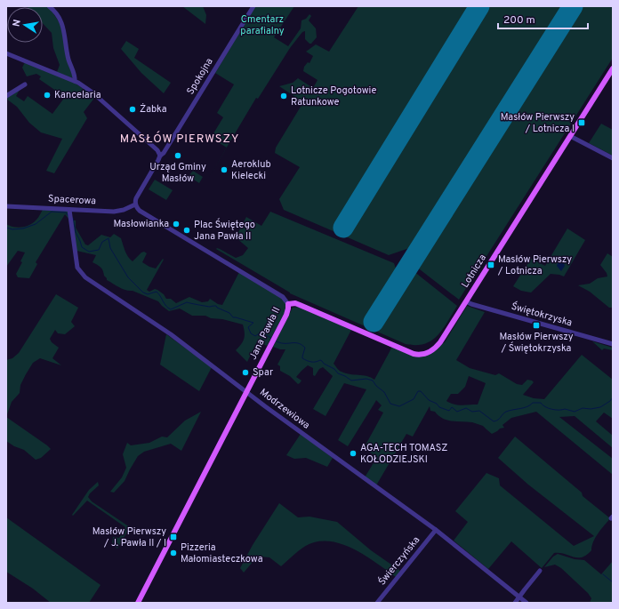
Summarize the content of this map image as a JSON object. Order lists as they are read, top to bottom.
{
  "streets": {
    "main road": ["Lotnicza", "Jana Pawła II"],
    "street": [
      "Spokojna",
      "Spacerowa",
      "Świętokrzyska",
      "Modrzewiowa",
      "Świerczyńska"
    ]
  },
  "crossings": [
    ["Spacerowa", "Jana Pawła II"],
    ["Spacerowa", "Modrzewiowa"],
    ["Lotnicza", "Świętokrzyska"],
    ["Lotnicza", "Jana Pawła II"],
    ["Jana Pawła II", "Modrzewiowa"],
    ["Modrzewiowa", "Świerczyńska"]
  ],
  "districts": ["MASŁÓW PIERWSZY"],
  "parks": ["Cmentarz parafialny"],
  "places": {
    "other": [
      "Kancelaria",
      "Lotnicze Pogotowie Ratunkowe",
      "Żabka",
      "Urząd Gminy Masłów",
      "Aeroklub Kielecki",
      "Masłowianka",
      "Plac Świętego Jana Pawła II",
      "Spar",
      "AGA-TECH TOMASZ KOŁODZIEJSKI",
      "Pizzeria Małomiasteczkowa"
    ],
    "transit": [
      "Masłów Pierwszy / Lotnicza I",
      "Masłów Pierwszy / Lotnicza",
      "Masłów Pierwszy / Świętokrzyska",
      "Masłów Pierwszy / J. Pawła II / I"
    ]
  },
  "scale_bar": "200 m",
  "north": "left"
}
